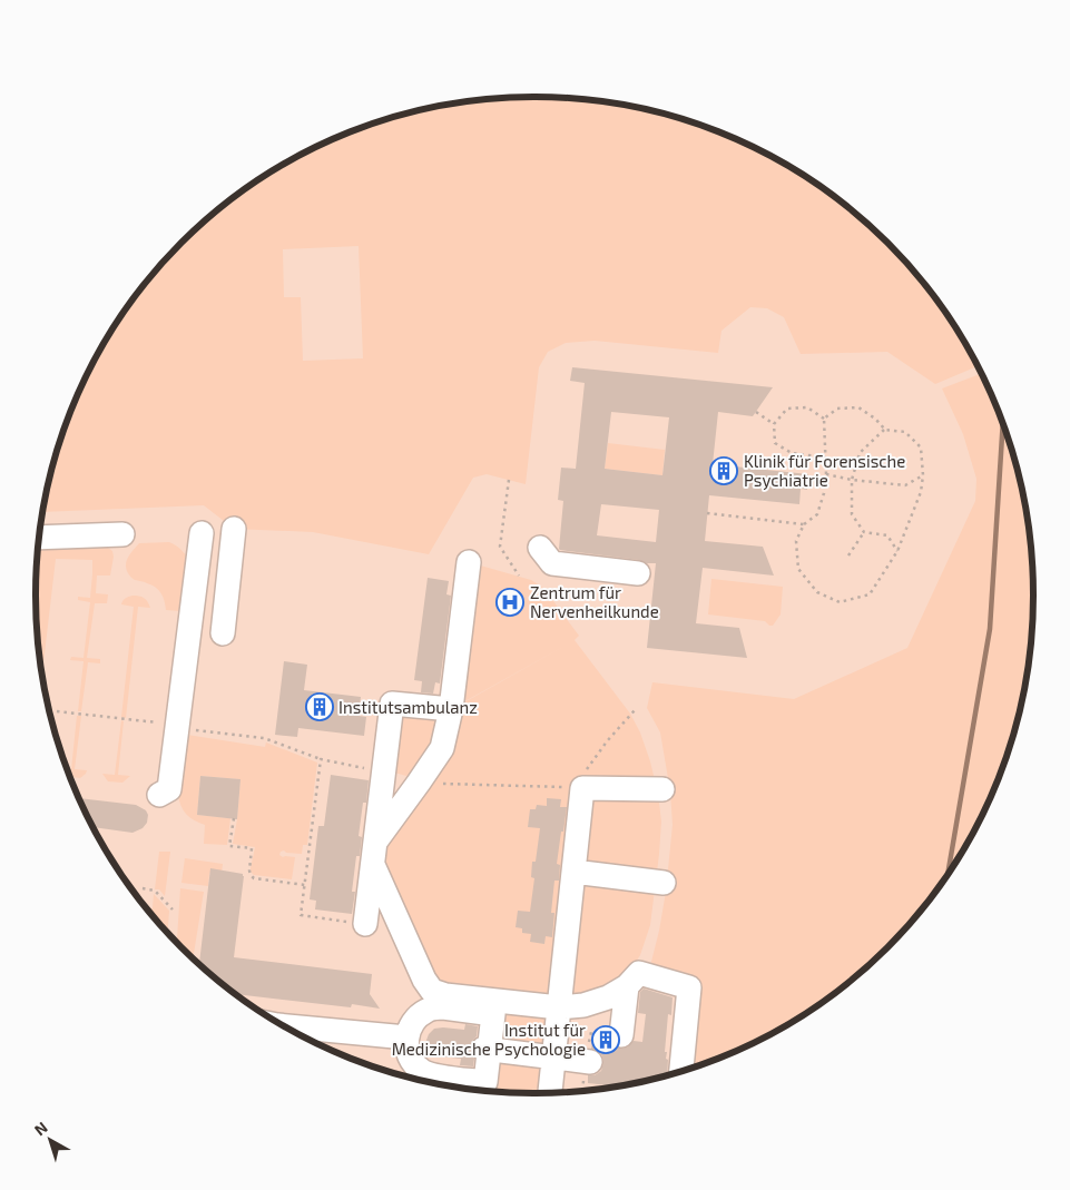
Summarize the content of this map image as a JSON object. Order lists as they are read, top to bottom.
{
  "places": {
    "building": ["Klinik für Forensische Psychiatrie", "Institutsambulanz", "Institut für Medizinische Psychologie"],
    "hospital": ["Zentrum für Nervenheilkunde"]
  },
  "north": "top left"
}
